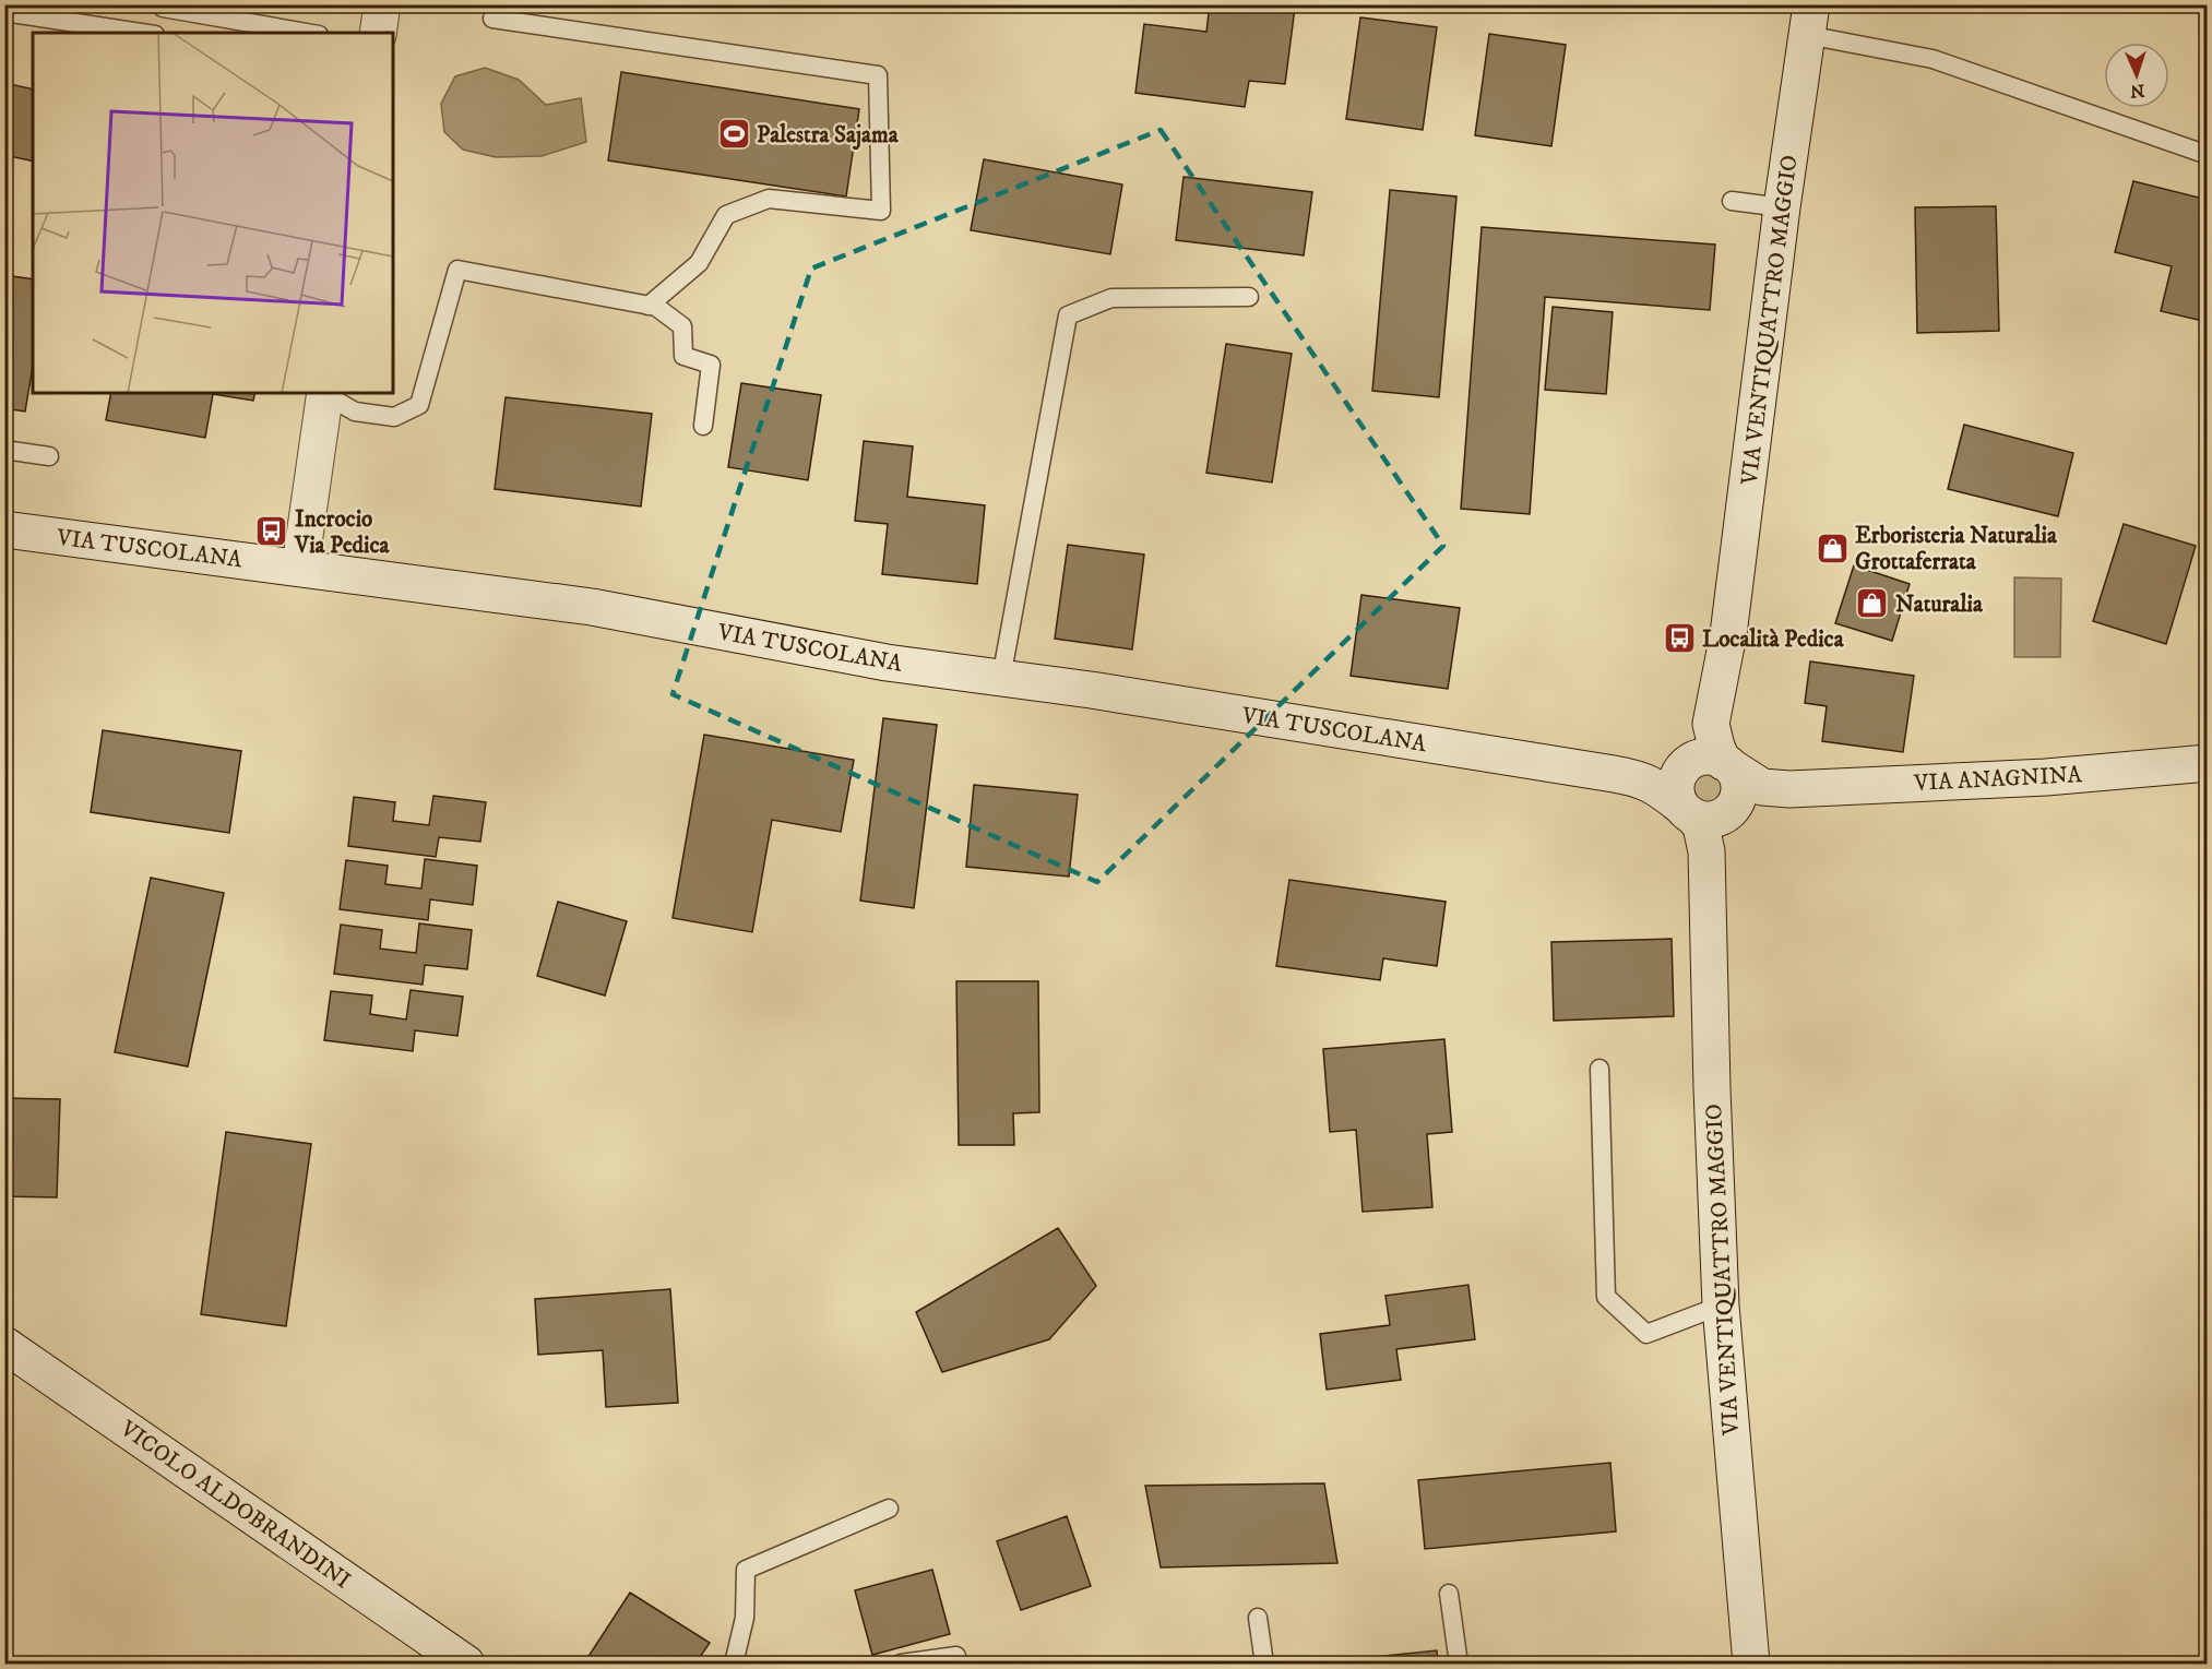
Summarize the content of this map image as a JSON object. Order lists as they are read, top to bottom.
{
  "streets": {
    "main road": [
      "VIA VENTIQUATTRO MAGGIO",
      "VIA TUSCOLANA",
      "VIA ANAGNINA",
      "VICOLO ALDOBRANDINI"
    ]
  },
  "crossings": [
    ["VIA VENTIQUATTRO MAGGIO", "VIA TUSCOLANA"],
    ["VIA VENTIQUATTRO MAGGIO", "VIA ANAGNINA"],
    ["VIA TUSCOLANA", "VIA ANAGNINA"]
  ],
  "places": {
    "sports": ["Palestra Sajama"],
    "bus stop": ["Incrocio Via Pedica", "Località Pedica"],
    "shop": ["Erboristeria Naturalia Grottaferrata", "Naturalia"]
  },
  "north": "bottom"
}
